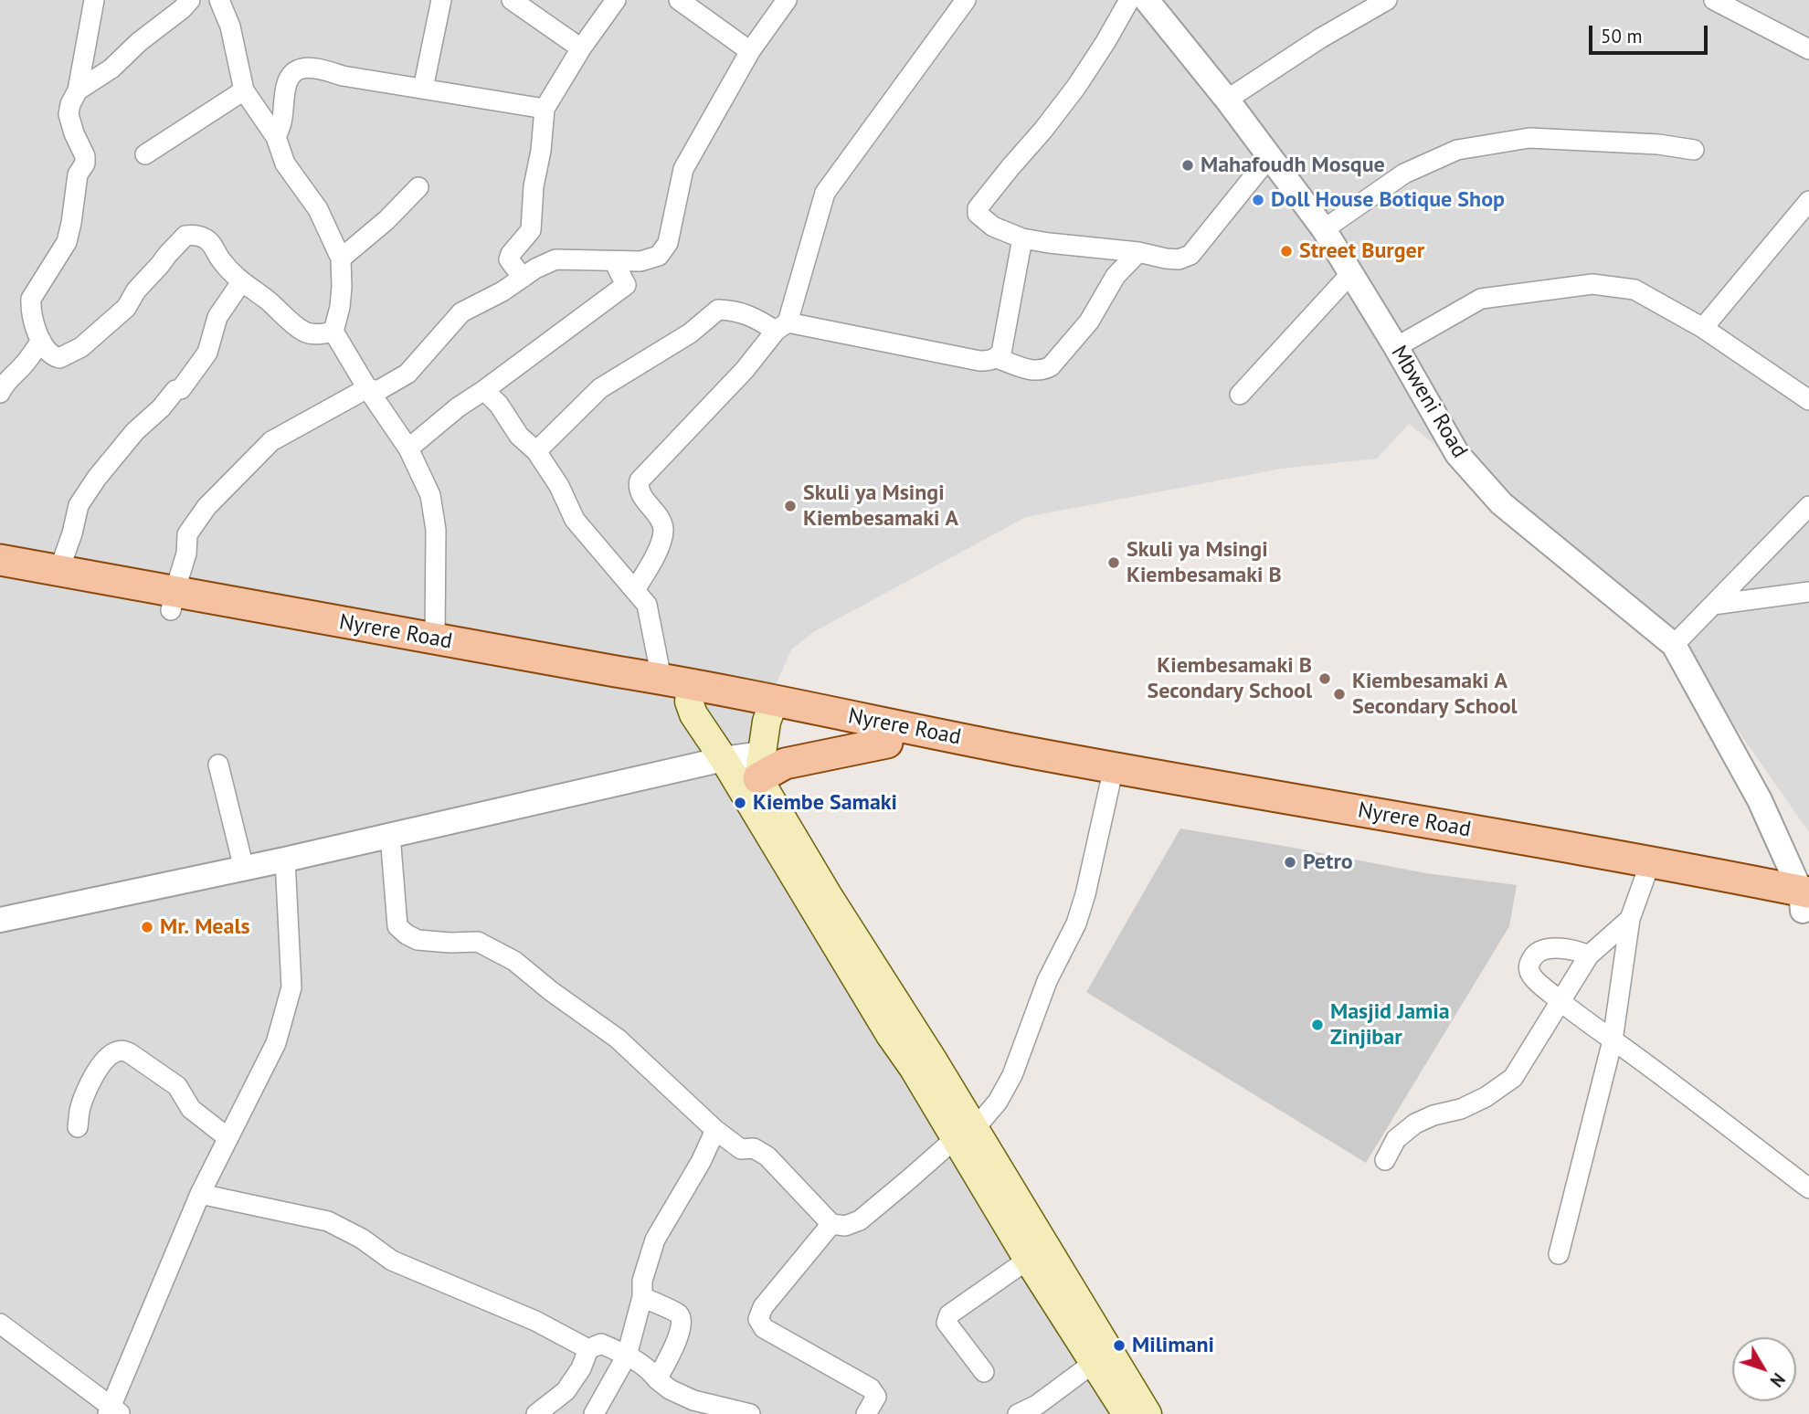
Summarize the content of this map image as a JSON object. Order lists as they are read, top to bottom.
{
  "streets": {
    "main road": ["Nyrere Road"],
    "street": ["Mbweni Road"]
  },
  "crossings": [
    ["Mbweni Road", "Nyrere Road"]
  ],
  "places": [
    "Mahafoudh Mosque",
    "Doll House Botique Shop",
    "Street Burger",
    "Skuli ya Msingi Kiembesamaki A",
    "Skuli ya Msingi Kiembesamaki B",
    "Kiembesamaki B Secondary School",
    "Kiembesamaki A Secondary School",
    "Kiembe Samaki",
    "Petro",
    "Mr. Meals",
    "Masjid Jamia Zinjibar",
    "Milimani"
  ],
  "scale_bar": "50 m",
  "north": "bottom right"
}
